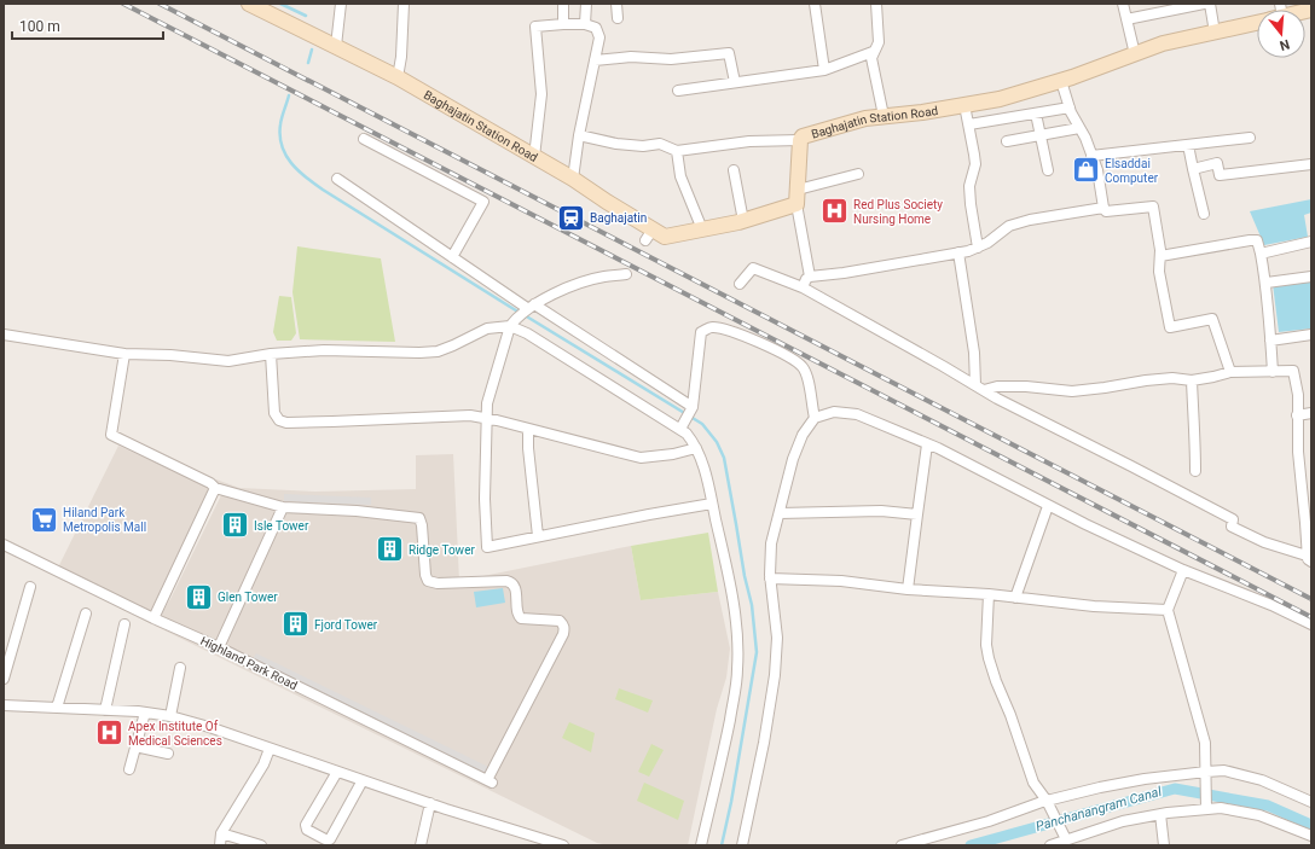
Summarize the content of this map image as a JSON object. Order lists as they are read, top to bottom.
{
  "streets": {
    "street": ["Baghajatin Station Road", "Highland Park Road"]
  },
  "water": ["Panchanangram Canal"],
  "places": {
    "shop": ["Elsaddai Computer"],
    "hospital": ["Red Plus Society Nursing Home", "Apex Institute Of Medical Sciences"],
    "station": ["Baghajatin"],
    "supermarket": ["Hiland Park Metropolis Mall"],
    "building": [
      "Isle Tower",
      "Ridge Tower",
      "Glen Tower",
      "Fjord Tower"
    ]
  },
  "scale_bar": "100 m",
  "north": "bottom"
}
